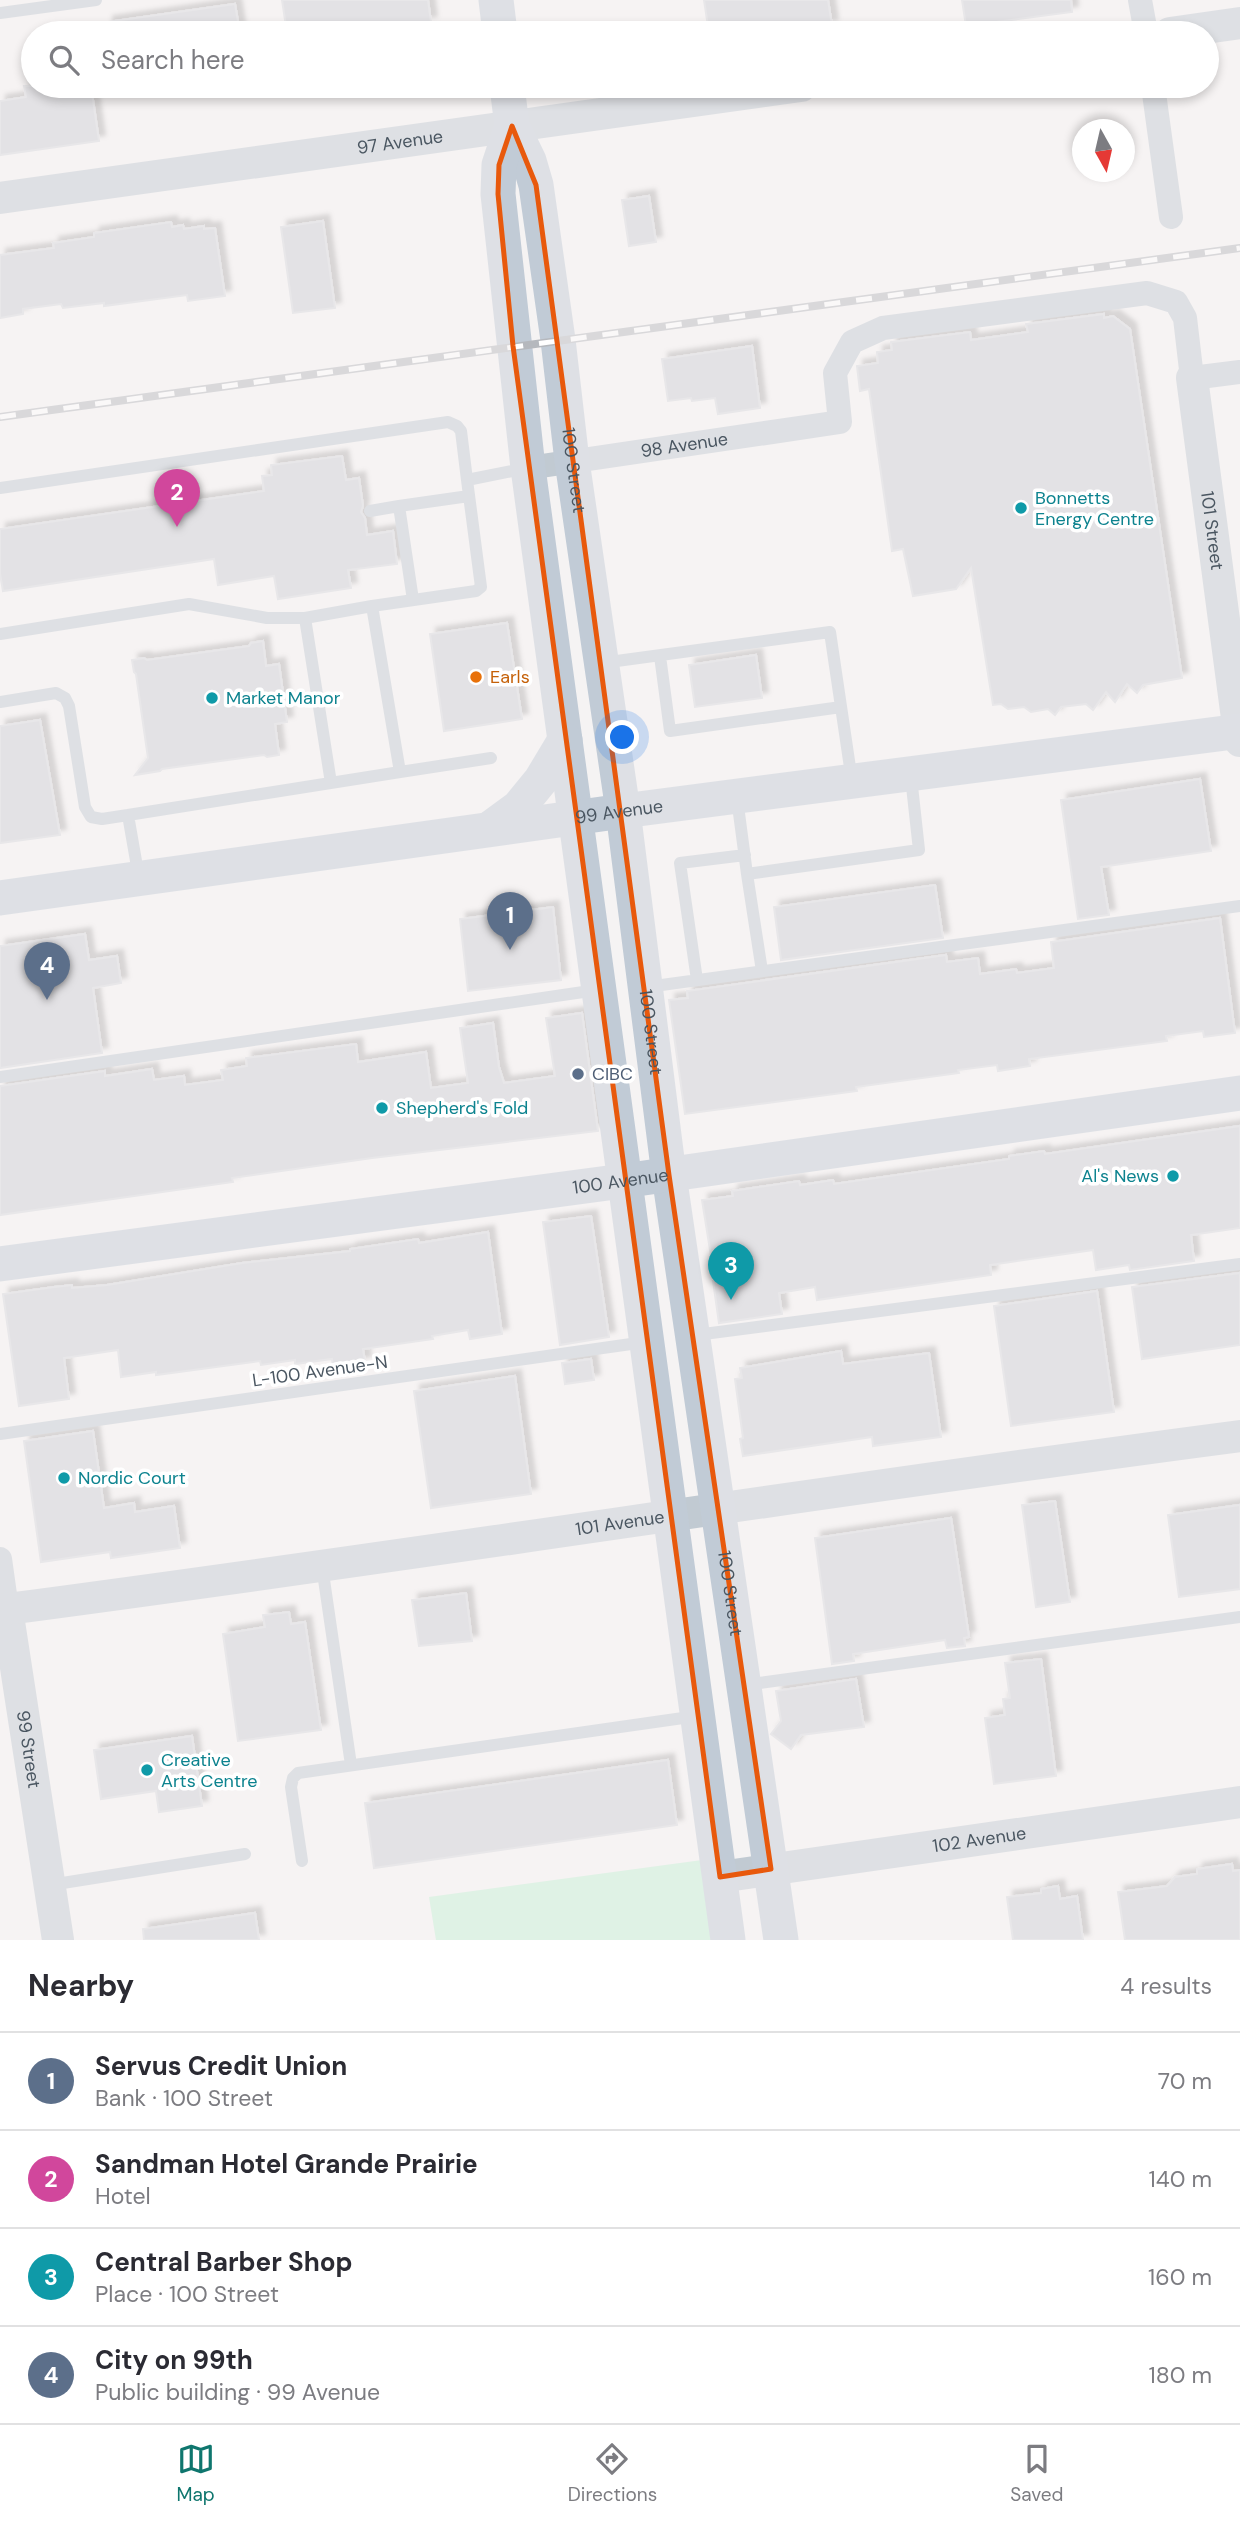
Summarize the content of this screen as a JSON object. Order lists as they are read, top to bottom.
{
  "streets": {
    "main road": ["100 Street", "99 Avenue", "100 Avenue"],
    "street": [
      "97 Avenue",
      "98 Avenue",
      "101 Street",
      "101 Avenue",
      "99 Street",
      "102 Avenue"
    ],
    "lane": ["L-100 Avenue-N"]
  },
  "crossings": [
    ["97 Avenue", "100 Street"],
    ["98 Avenue", "100 Street"],
    ["98 Avenue", "101 Street"],
    ["100 Street", "99 Avenue"],
    ["100 Street", "100 Avenue"],
    ["100 Street", "L-100 Avenue-N"],
    ["100 Street", "101 Avenue"],
    ["100 Street", "102 Avenue"],
    ["101 Street", "99 Avenue"],
    ["101 Avenue", "99 Street"]
  ],
  "places": [
    "Bonnetts Energy Centre",
    "Earls",
    "Market Manor",
    "CIBC",
    "Shepherd's Fold",
    "Al's News",
    "Nordic Court",
    "Creative Arts Centre"
  ],
  "north": "bottom",
  "page": {
    "search": "Search here",
    "pins": [
      "2",
      "1",
      "4",
      "3"
    ],
    "heading": ["Nearby", "4 results"],
    "list": [
      {
        "mark": "1",
        "name": "Servus Credit Union",
        "note": "Bank · 100 Street",
        "value": "70 m"
      },
      {
        "mark": "2",
        "name": "Sandman Hotel Grande Prairie",
        "note": "Hotel",
        "value": "140 m"
      },
      {
        "mark": "3",
        "name": "Central Barber Shop",
        "note": "Place · 100 Street",
        "value": "160 m"
      },
      {
        "mark": "4",
        "name": "City on 99th",
        "note": "Public building · 99 Avenue",
        "value": "180 m"
      }
    ],
    "nav": ["Map", "Directions", "Saved"]
  }
}
